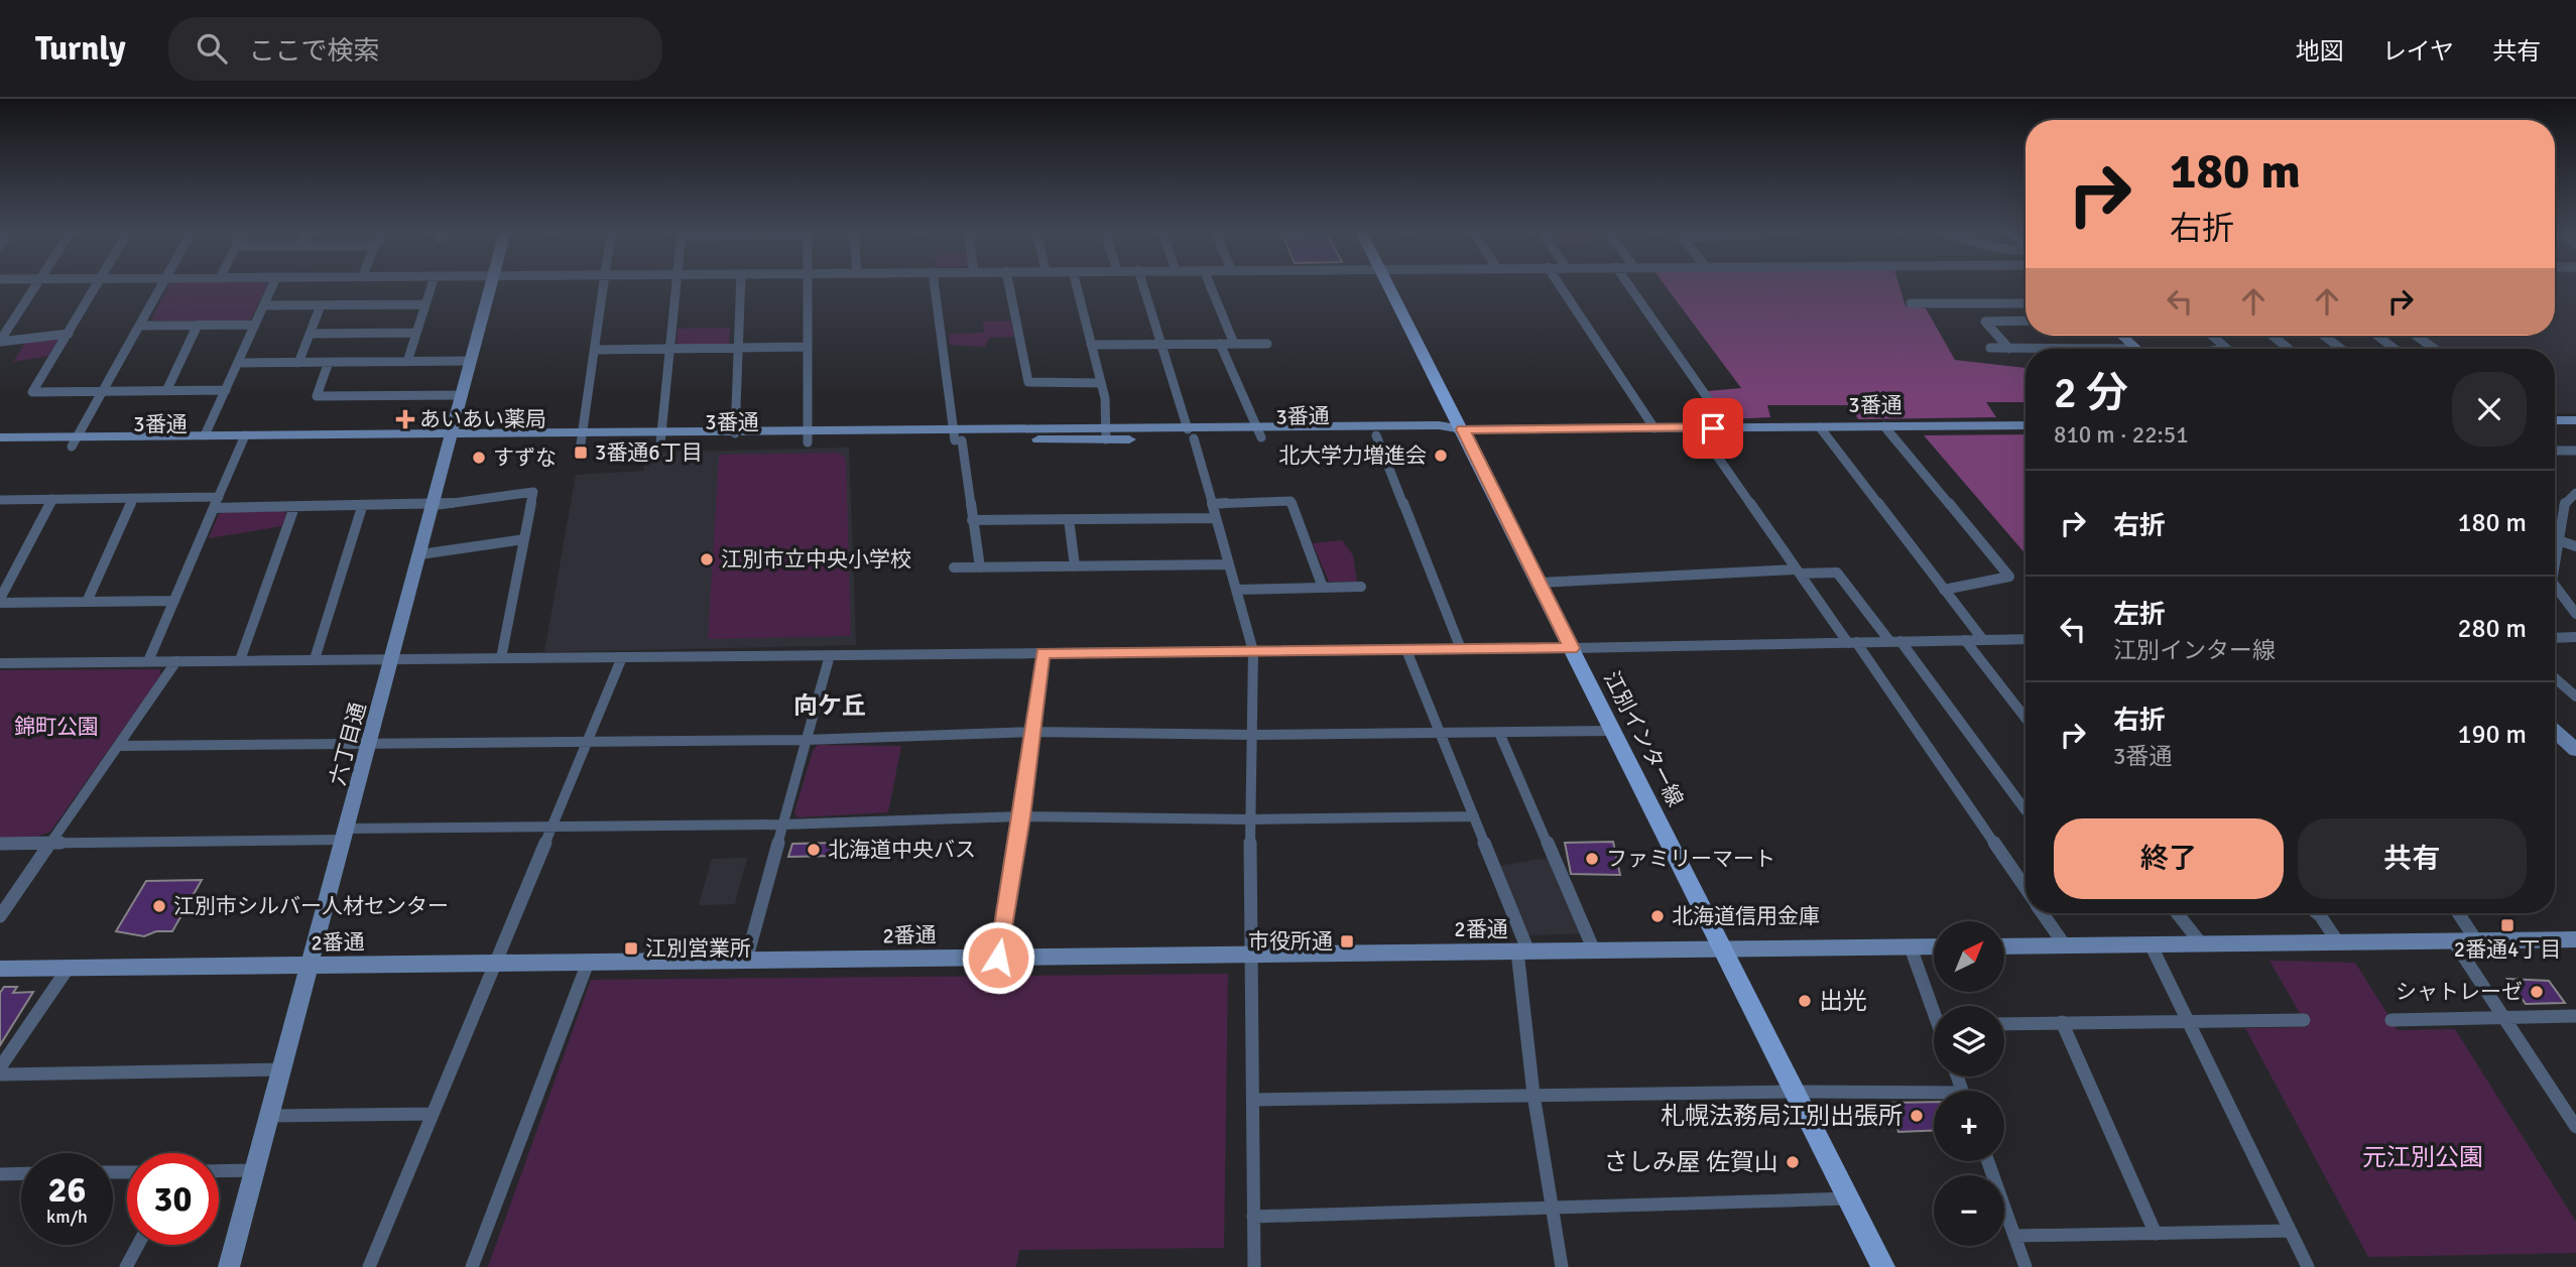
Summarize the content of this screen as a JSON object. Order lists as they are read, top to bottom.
{
  "streets": {
    "main road": ["江別インター線"],
    "street": ["3番通", "六丁目通", "2番通"]
  },
  "crossings": [
    ["3番通", "江別インター線"],
    ["3番通", "六丁目通"],
    ["江別インター線", "2番通"],
    ["六丁目通", "2番通"]
  ],
  "districts": ["向ケ丘"],
  "parks": ["錦町公園", "元江別公園"],
  "places": {
    "health": ["あいあい薬局"],
    "transit": [
      "3番通6丁目",
      "2番通4丁目",
      "市役所通",
      "江別営業所"
    ],
    "other": [
      "北大学力増進会",
      "すずな",
      "江別市立中央小学校",
      "北海道中央バス",
      "ファミリーマート",
      "江別市シルバー人材センター",
      "北海道信用金庫",
      "シャトレーゼ",
      "出光",
      "札幌法務局江別出張所",
      "さしみ屋 佐賀山"
    ]
  },
  "north": "top right",
  "page": {
    "header": "Turnly",
    "search": "ここで検索",
    "nav": ["地図", "レイヤ", "共有"],
    "turn": ["180 m", "右折"],
    "heading": ["2 分", "810 m · 22:51"],
    "list": [
      {
        "name": "右折",
        "value": "180 m"
      },
      {
        "name": "左折",
        "note": "江別インター線",
        "value": "280 m"
      },
      {
        "name": "右折",
        "note": "3番通",
        "value": "190 m"
      }
    ],
    "buttons": ["終了", "共有"],
    "map_buttons": ["+", "−"],
    "speed": "26 km/h",
    "limit": "30"
  }
}
